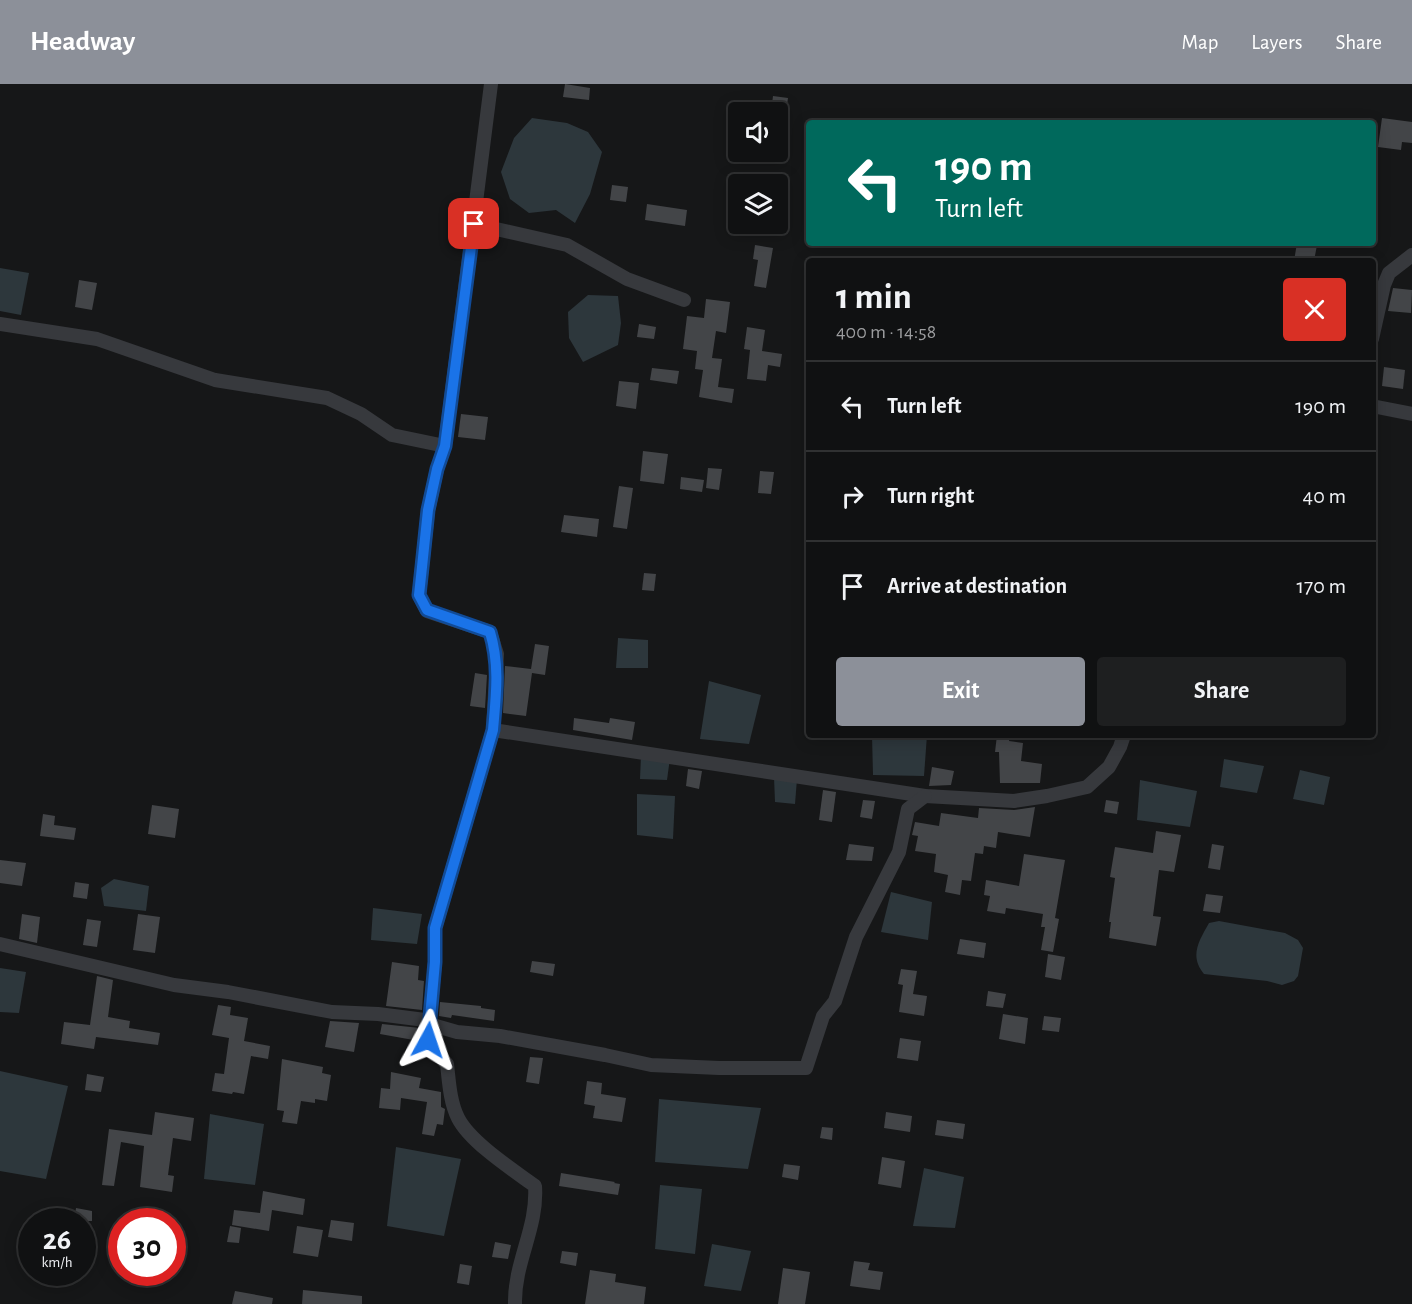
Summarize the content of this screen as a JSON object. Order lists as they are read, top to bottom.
{
  "page": {
    "header": "Headway",
    "nav": ["Map", "Layers", "Share"],
    "turn": ["190 m", "Turn left"],
    "heading": ["1 min", "400 m · 14:58"],
    "list": [
      {
        "name": "Turn left",
        "value": "190 m"
      },
      {
        "name": "Turn right",
        "value": "40 m"
      },
      {
        "name": "Arrive at destination",
        "value": "170 m"
      }
    ],
    "buttons": ["Exit", "Share"],
    "speed": "26 km/h",
    "limit": "30"
  }
}
